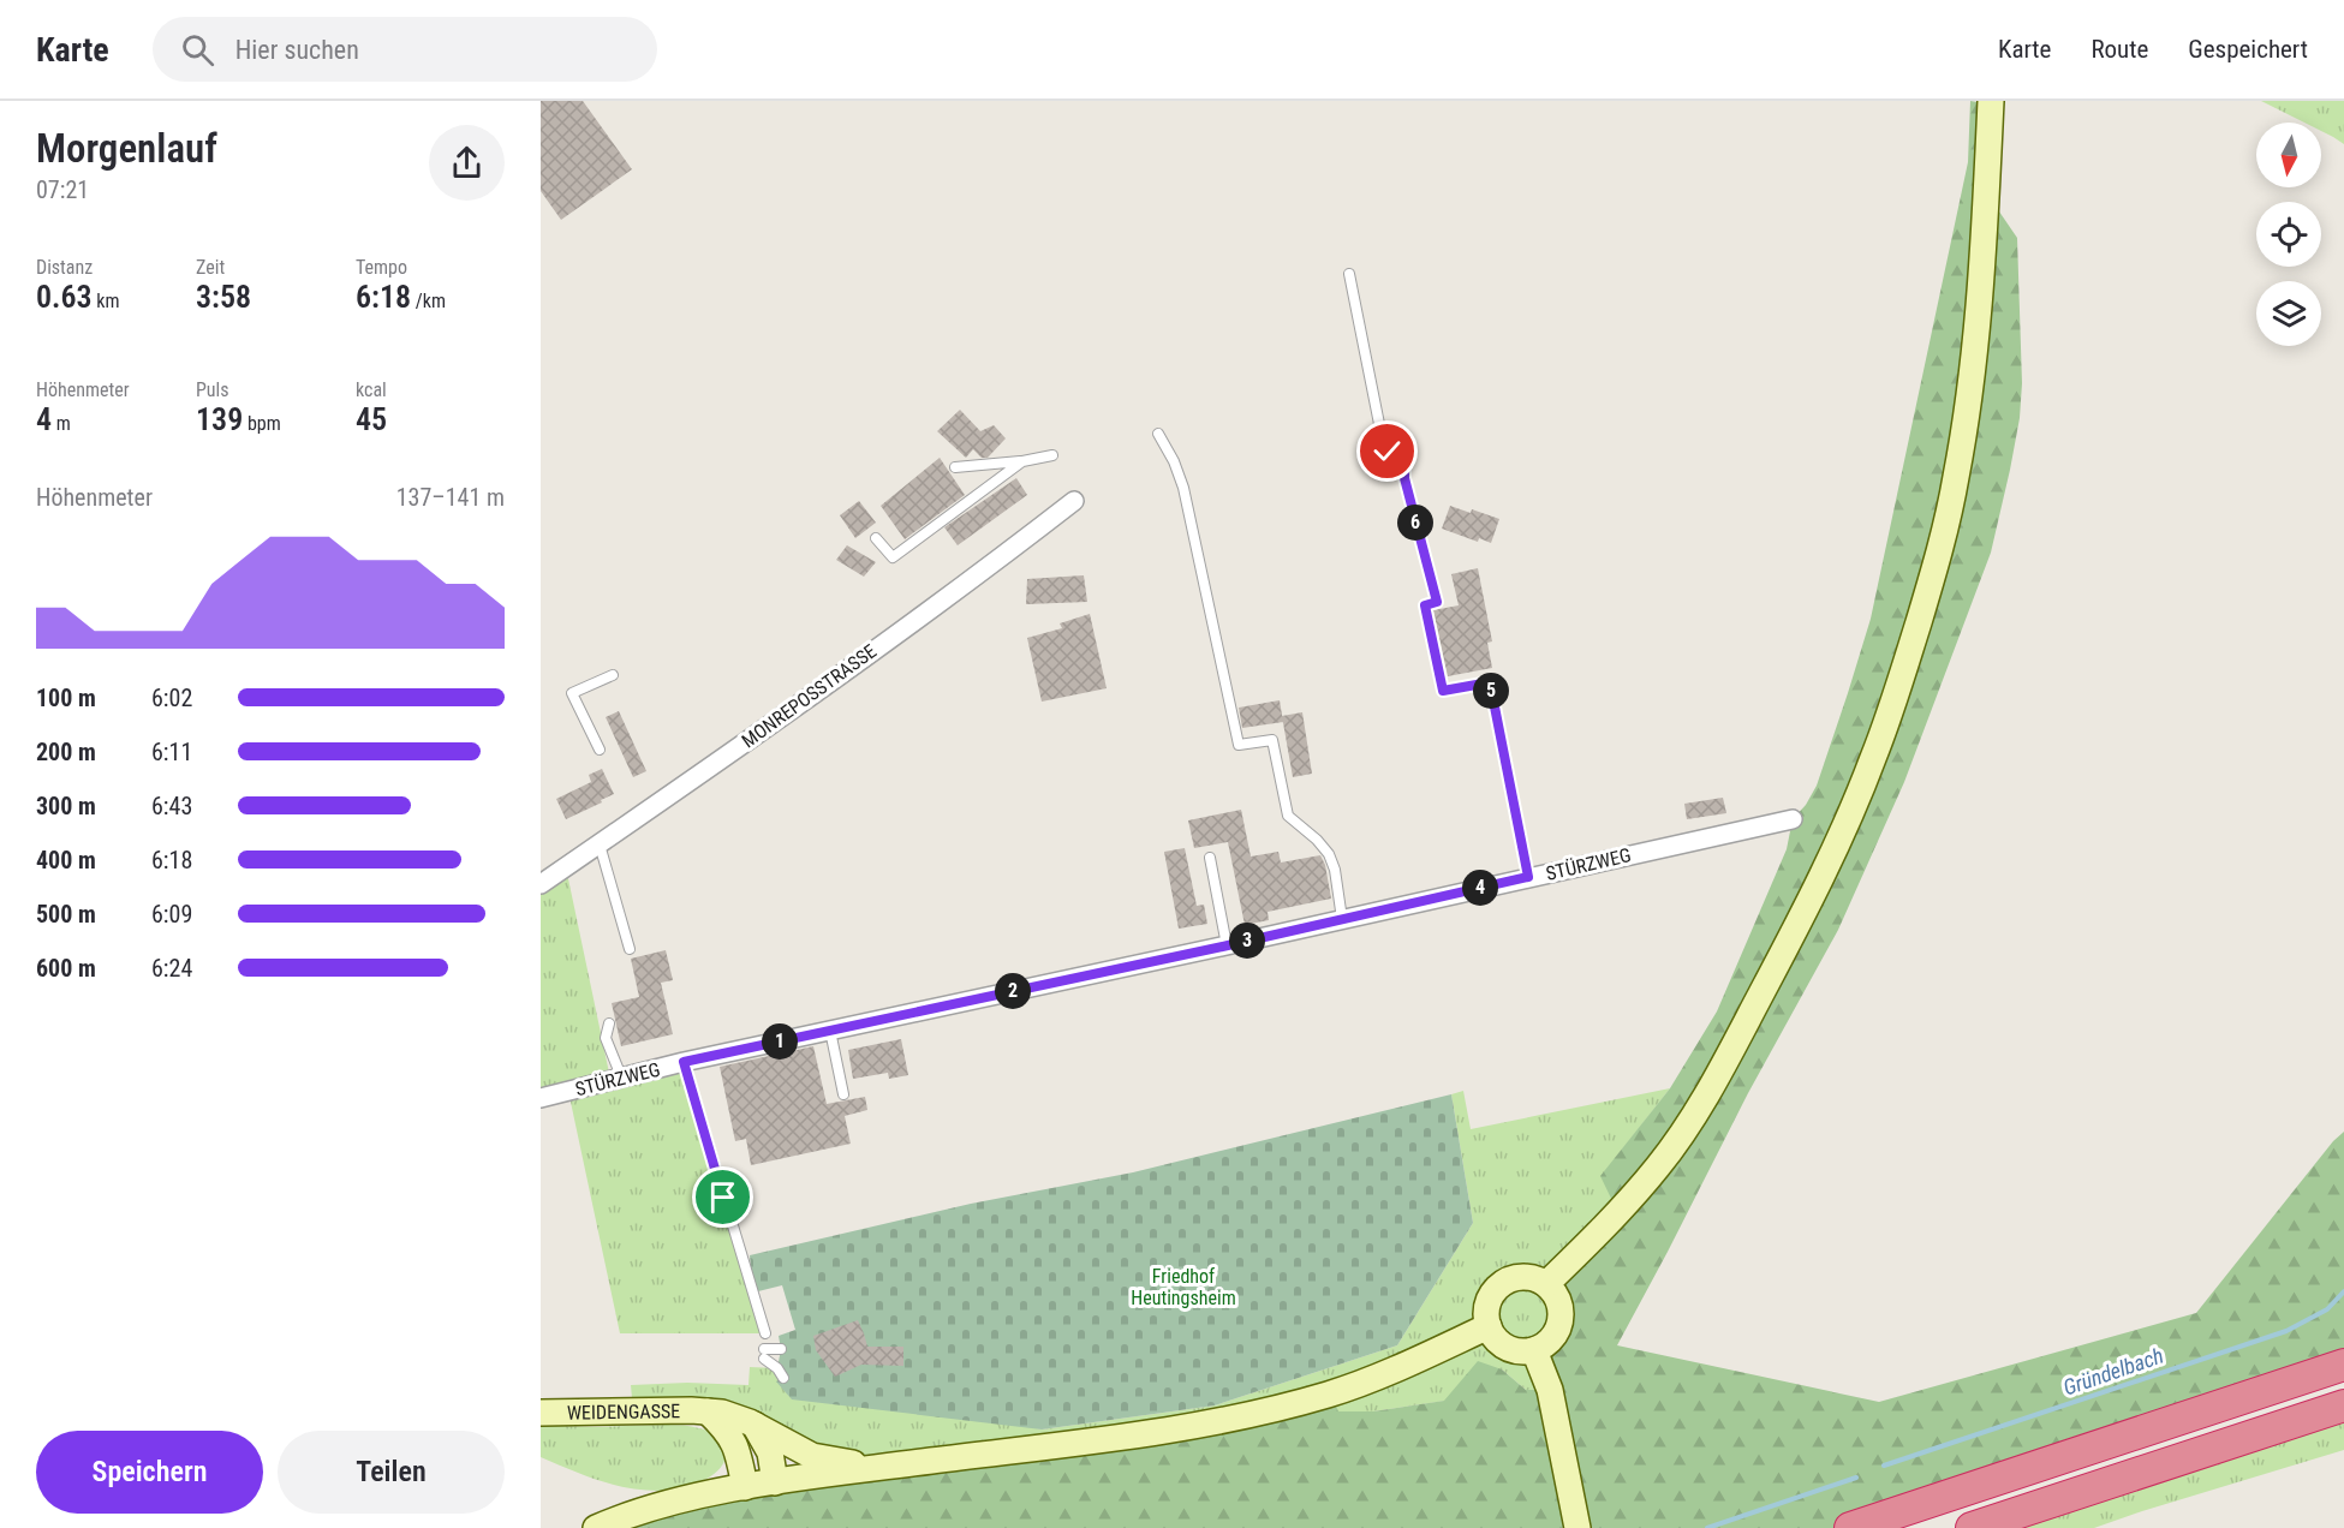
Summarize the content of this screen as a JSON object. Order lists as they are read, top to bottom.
{
  "streets": {
    "main road": ["WEIDENGASSE"],
    "street": ["MONREPOSSTRASSE", "STÜRZWEG"]
  },
  "water": ["Gründelbach"],
  "parks": ["Friedhof Heutingsheim"],
  "north": "bottom",
  "page": {
    "header": "Karte",
    "search": "Hier suchen",
    "nav": ["Karte", "Route", "Gespeichert"],
    "heading": ["Morgenlauf", "07:21"],
    "stats": [
      ["Distanz", "0.63 km"],
      ["Zeit", "3:58"],
      ["Tempo", "6:18 /km"],
      ["Höhenmeter", "4 m"],
      ["Puls", "139 bpm"],
      ["kcal", "45"]
    ],
    "chart": ["Höhenmeter", "137–141 m"],
    "pins": [
      "6",
      "5",
      "4",
      "3",
      "2",
      "1"
    ],
    "list": [
      {
        "name": "100 m",
        "note": "6:02"
      },
      {
        "name": "200 m",
        "note": "6:11"
      },
      {
        "name": "300 m",
        "note": "6:43"
      },
      {
        "name": "400 m",
        "note": "6:18"
      },
      {
        "name": "500 m",
        "note": "6:09"
      },
      {
        "name": "600 m",
        "note": "6:24"
      }
    ],
    "buttons": ["Speichern", "Teilen"]
  }
}
